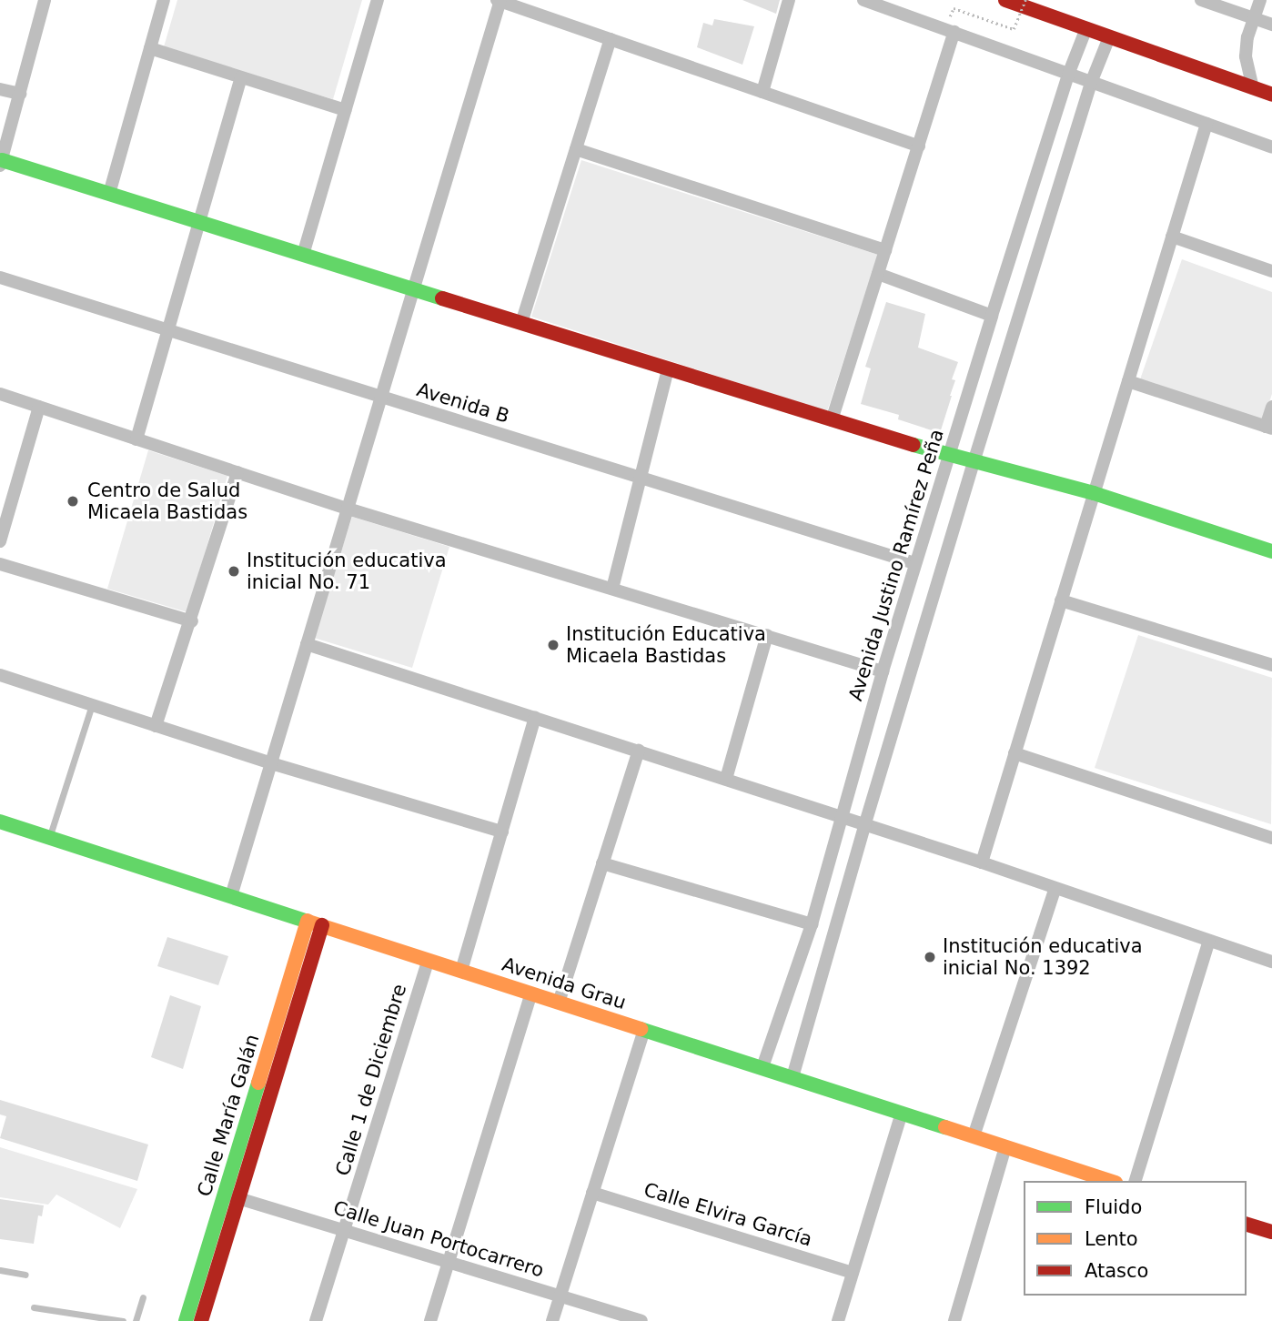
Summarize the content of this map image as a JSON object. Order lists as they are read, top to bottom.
{
  "streets": {
    "main road": ["Avenida Grau", "Calle María Galán"],
    "street": [
      "Avenida B",
      "Avenida Justino Ramírez Peña",
      "Calle 1 de Diciembre",
      "Calle Elvira García",
      "Calle Juan Portocarrero"
    ]
  },
  "crossings": [
    ["Avenida B", "Avenida Justino Ramírez Peña"],
    ["Avenida Justino Ramírez Peña", "Avenida Grau"],
    ["Avenida Grau", "Calle 1 de Diciembre"],
    ["Avenida Grau", "Calle María Galán"],
    ["Calle 1 de Diciembre", "Calle Juan Portocarrero"],
    ["Calle María Galán", "Calle Juan Portocarrero"]
  ],
  "places": [
    "Centro de Salud Micaela Bastidas",
    "Institución educativa inicial No. 71",
    "Institución Educativa Micaela Bastidas",
    "Institución educativa inicial No. 1392"
  ],
  "legend": ["Fluido", "Lento", "Atasco"]
}
